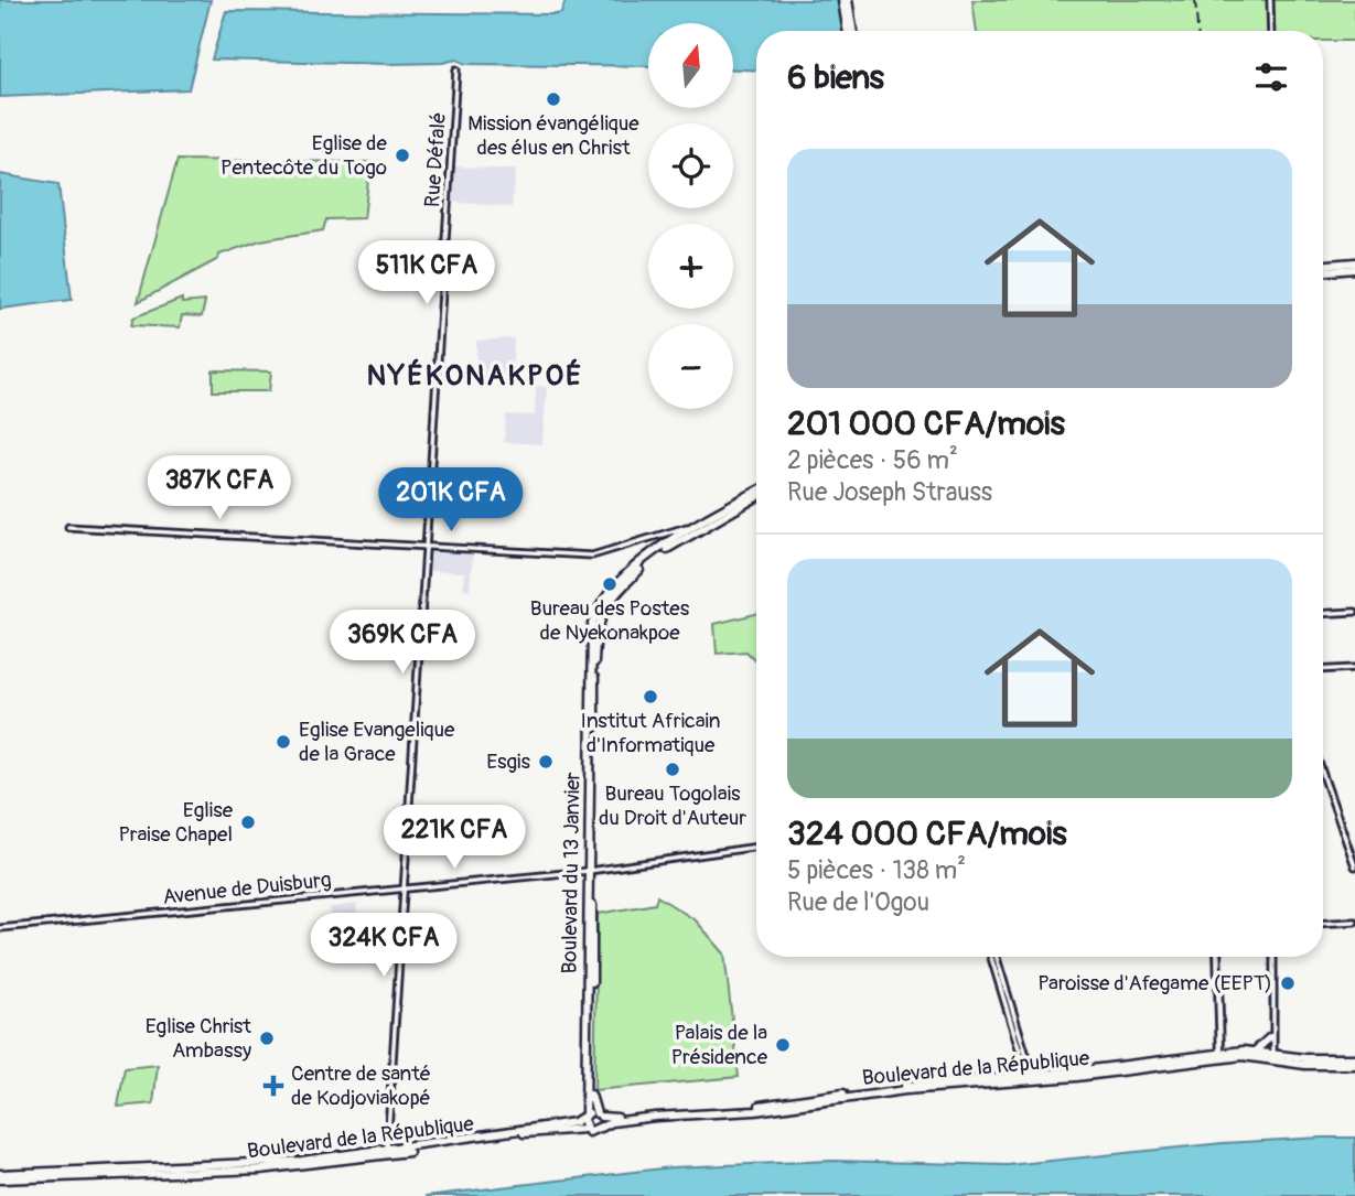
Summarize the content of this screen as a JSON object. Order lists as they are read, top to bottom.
{
  "streets": {
    "highway": ["Boulevard du 13 Janvier", "Boulevard de la République"],
    "street": ["Rue Défalé", "Avenue de Duisburg"]
  },
  "crossings": [
    ["Rue Défalé", "Avenue de Duisburg"],
    ["Rue Défalé", "Boulevard de la République"],
    ["Boulevard du 13 Janvier", "Avenue de Duisburg"],
    ["Boulevard du 13 Janvier", "Boulevard de la République"]
  ],
  "districts": ["NYÉKONAKPOÉ"],
  "places": {
    "other": [
      "Mission évangélique des élus en Christ",
      "Eglise de Pentecôte du Togo",
      "Bureau des Postes de Nyekonakpoe",
      "Institut Africain d'Informatique",
      "Eglise Evangelique de la Grace",
      "Esgis",
      "Bureau Togolais du Droit d'Auteur",
      "Eglise Praise Chapel",
      "Paroisse d'Afegame (EEPT)",
      "Eglise Christ Ambassy",
      "Palais de la Présidence"
    ],
    "health": ["Centre de santé de Kodjoviakopé"]
  },
  "north": "top",
  "page": {
    "map_buttons": ["+", "−"],
    "heading": "6 biens",
    "list": [
      {
        "name": "201 000 CFA/mois",
        "note": "2 pièces · 56 m² · Rue Joseph Strauss"
      },
      {
        "name": "324 000 CFA/mois",
        "note": "5 pièces · 138 m² · Rue de l'Ogou"
      }
    ],
    "price": [
      "511K CFA",
      "387K CFA",
      "201K CFA",
      "369K CFA",
      "221K CFA",
      "324K CFA"
    ]
  }
}
